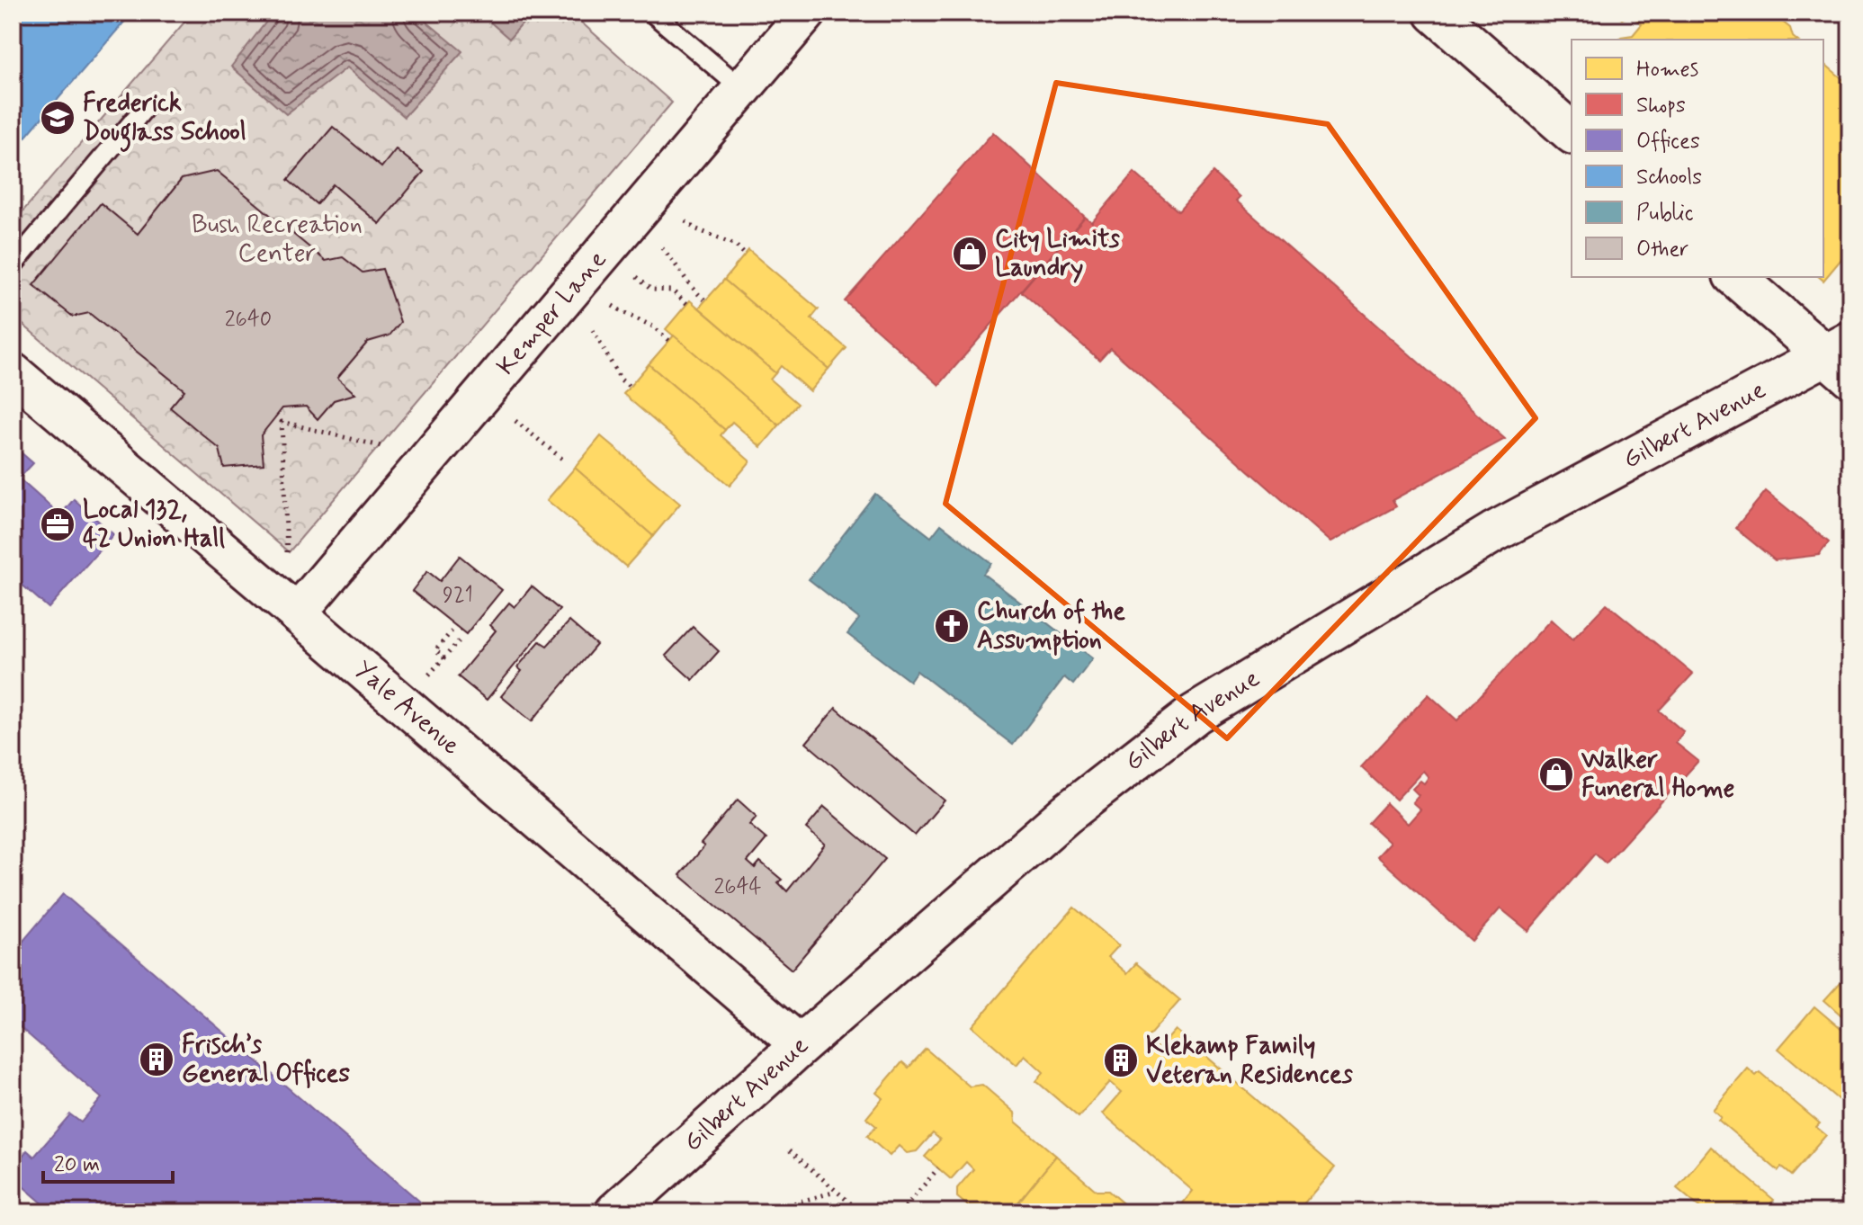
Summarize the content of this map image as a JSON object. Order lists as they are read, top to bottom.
{
  "streets": {
    "main road": ["Gilbert Avenue"],
    "street": ["Kemper Lane", "Yale Avenue"]
  },
  "crossings": [
    ["Kemper Lane", "Yale Avenue"],
    ["Gilbert Avenue", "Yale Avenue"]
  ],
  "parks": ["Bush Recreation Center"],
  "places": {
    "school or university": ["Frederick Douglass School"],
    "shop": ["City Limits Laundry", "Walker Funeral Home"],
    "office": ["Local 132, 42 Union Hall"],
    "church": ["Church of the Assumption"],
    "building": ["Frisch’s General Offices", "Klekamp Family Veteran Residences"]
  },
  "house_numbers": ["2640", "921", "2644"],
  "legend": [
    "Homes",
    "Shops",
    "Offices",
    "Schools",
    "Public",
    "Other"
  ],
  "scale_bar": "20 m"
}
